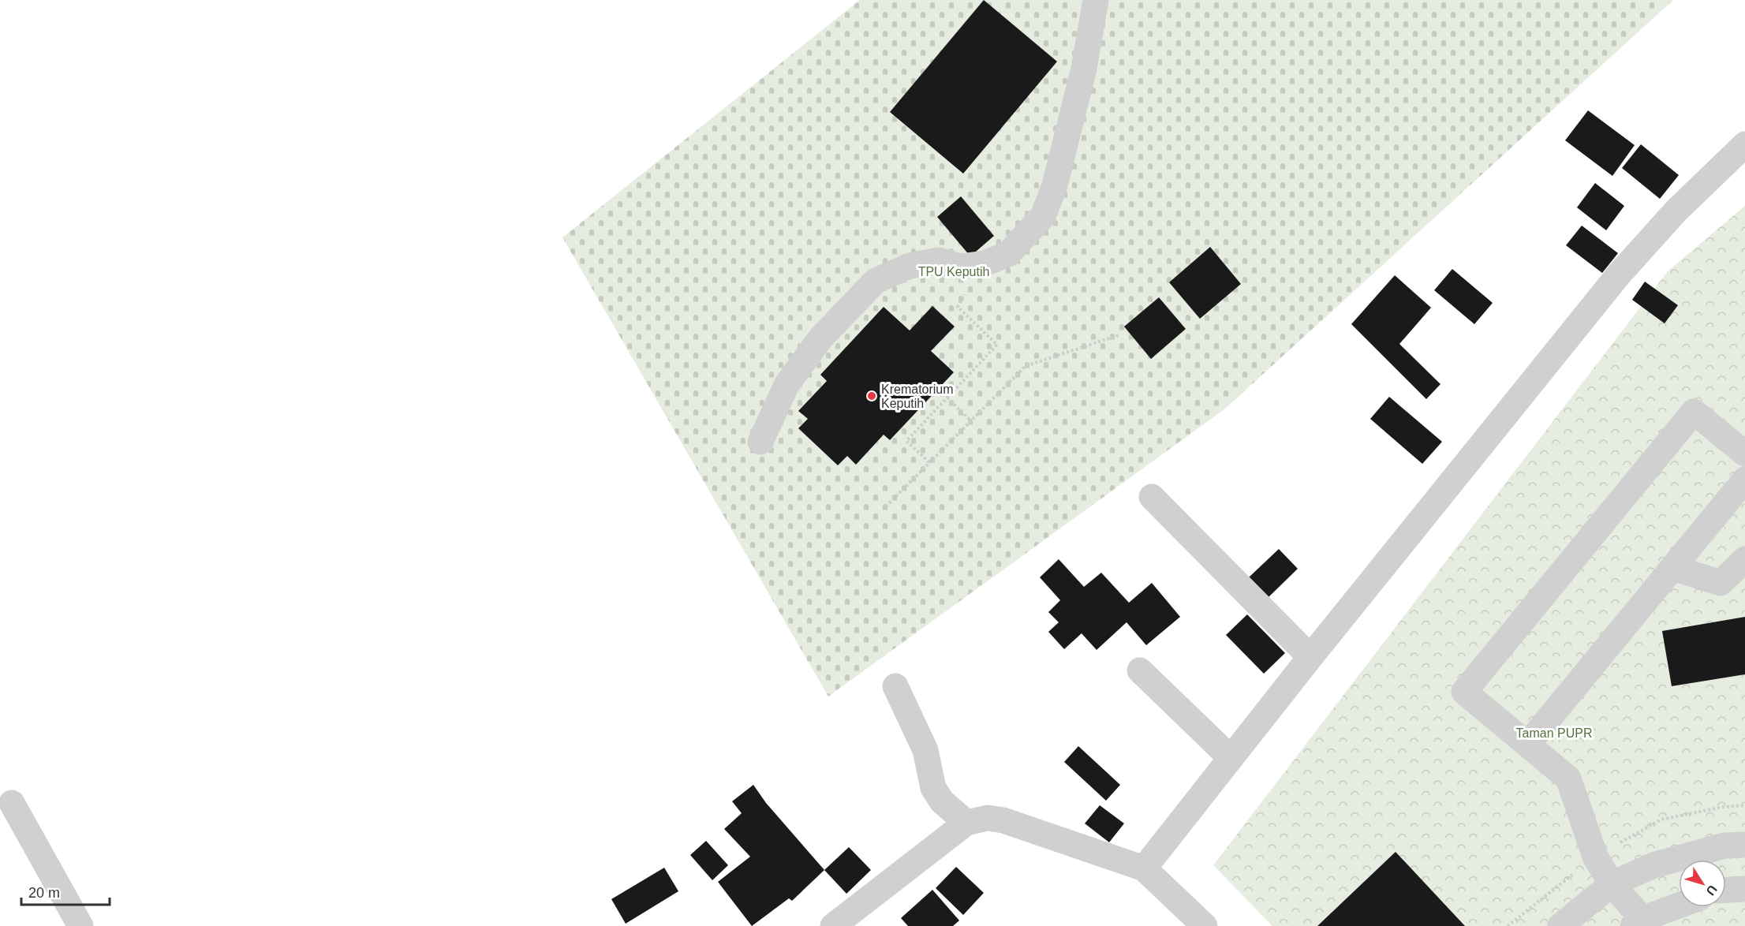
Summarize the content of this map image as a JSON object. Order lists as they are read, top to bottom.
{
  "parks": ["TPU Keputih", "Taman PUPR"],
  "places": ["Krematorium Keputih"],
  "scale_bar": "20 m",
  "north": "bottom right"
}
